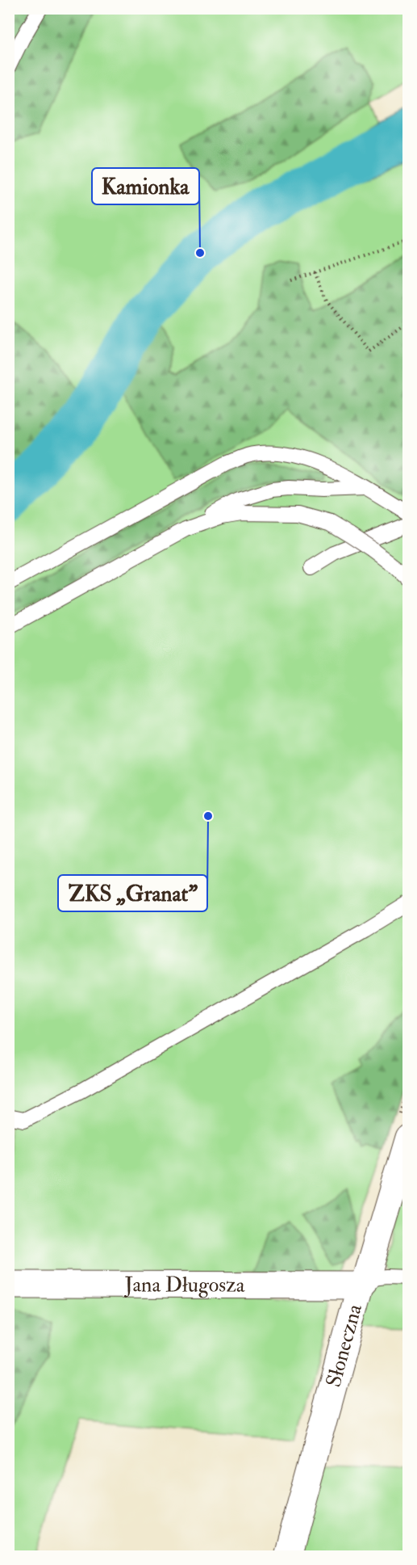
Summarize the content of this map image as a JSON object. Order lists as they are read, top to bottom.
{
  "streets": {
    "street": ["Jana Długosza", "Słoneczna"]
  },
  "crossings": [
    ["Jana Długosza", "Słoneczna"]
  ],
  "places": ["Kamionka", "ZKS „Granat”"]
}
